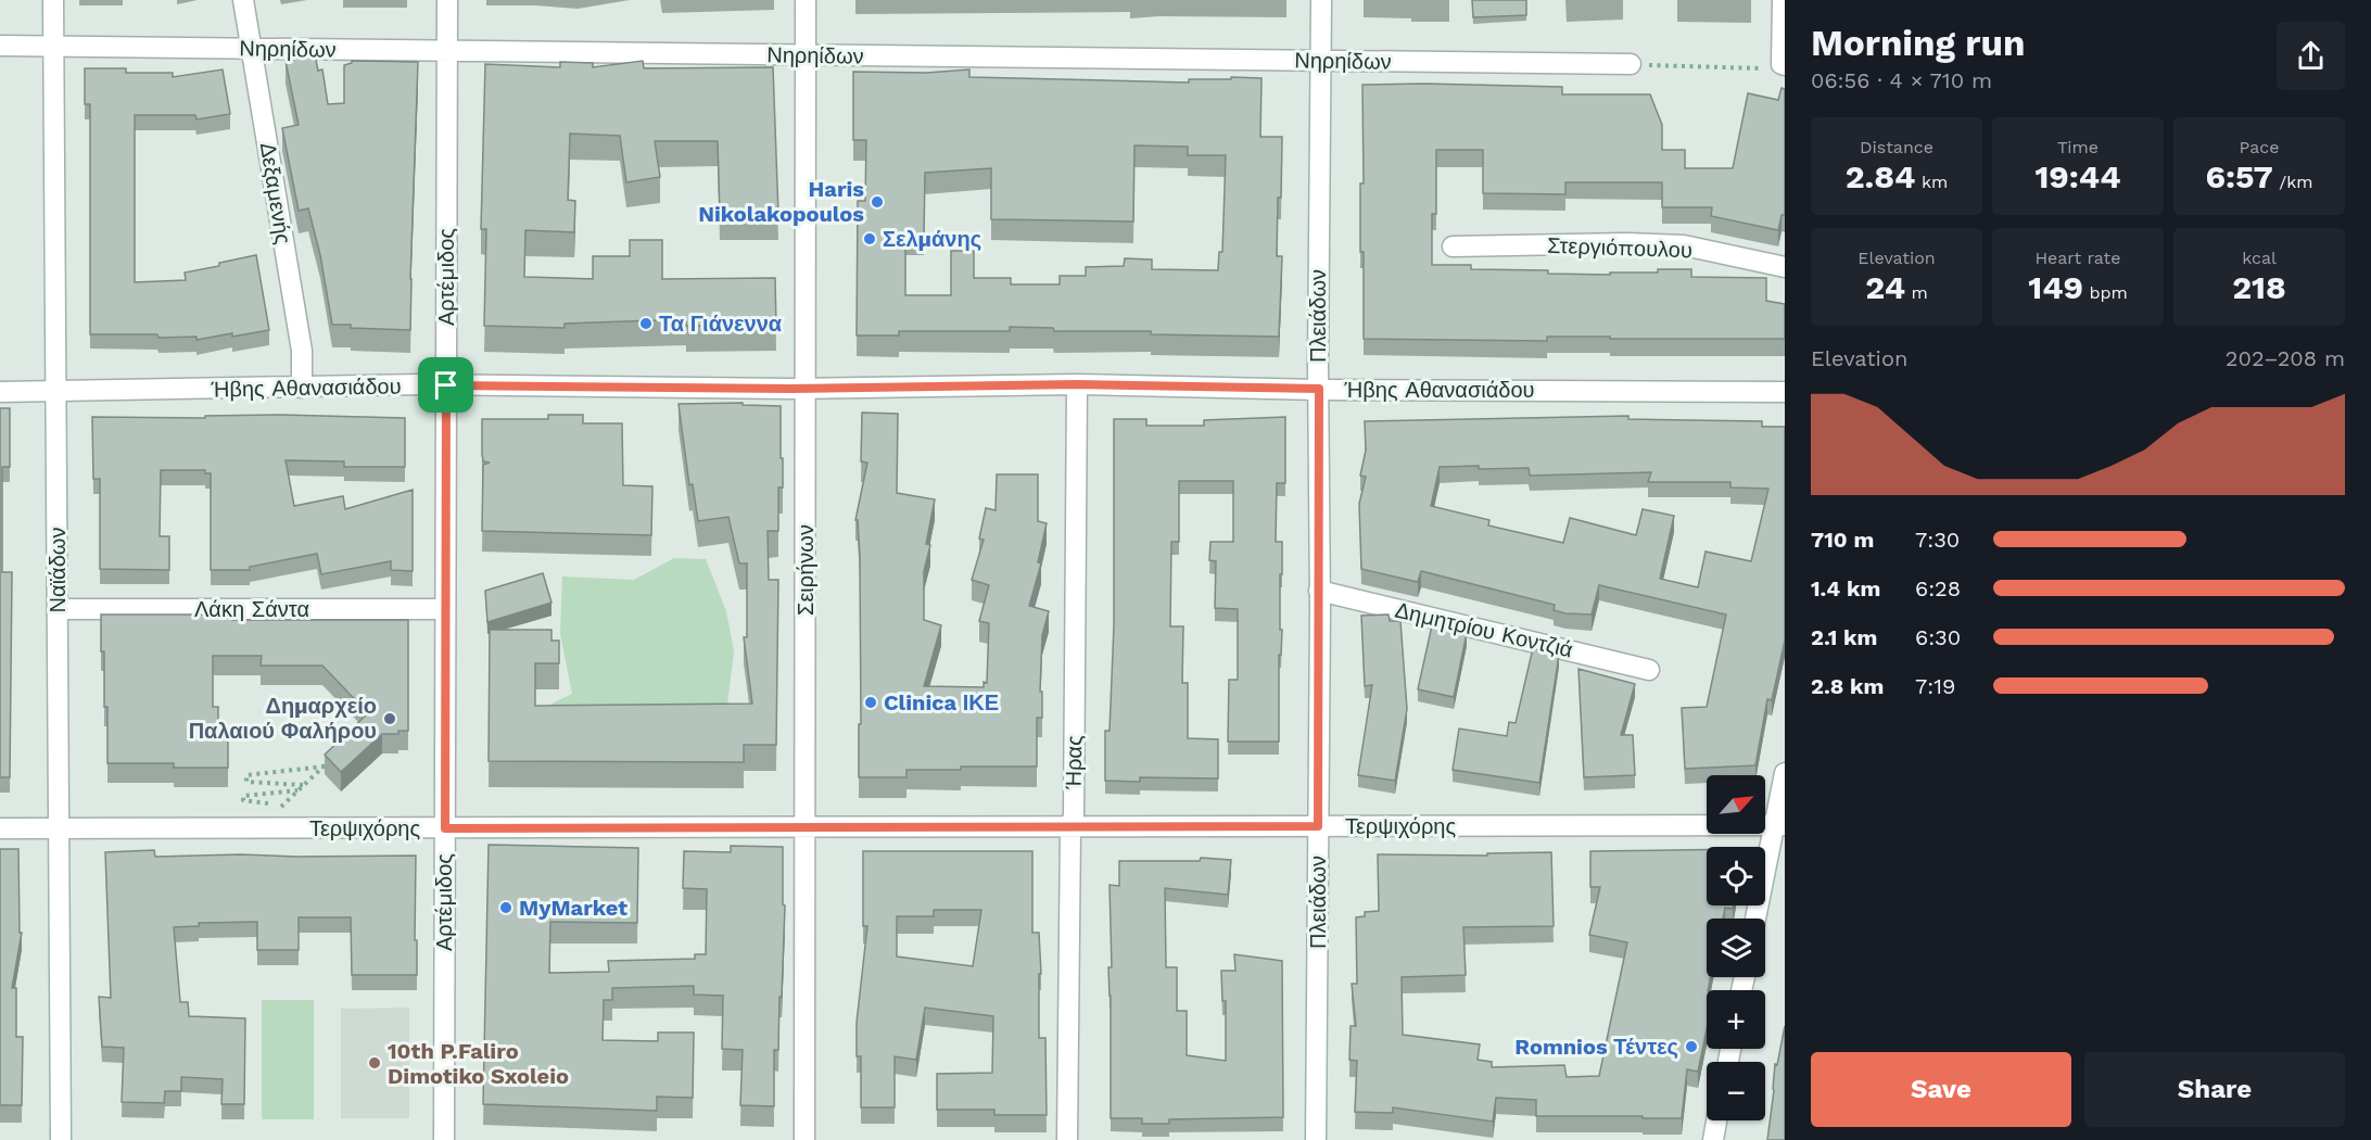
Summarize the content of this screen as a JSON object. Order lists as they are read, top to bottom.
{
  "streets": {
    "street": [
      "Νηρηίδων",
      "Δεξαμενής",
      "Στεργιόπουλου",
      "Αρτέμιδος",
      "Πλειάδων",
      "Ήβης Αθανασιάδου",
      "Ναϊάδων",
      "Σειρήνων",
      "Λάκη Σάντα",
      "Δημητρίου Κοντζιά",
      "Ήρας",
      "Τερψιχόρης"
    ]
  },
  "crossings": [
    ["Νηρηίδων", "Δεξαμενής"],
    ["Νηρηίδων", "Αρτέμιδος"],
    ["Νηρηίδων", "Πλειάδων"],
    ["Νηρηίδων", "Ναϊάδων"],
    ["Νηρηίδων", "Σειρήνων"],
    ["Δεξαμενής", "Ήβης Αθανασιάδου"],
    ["Αρτέμιδος", "Ήβης Αθανασιάδου"],
    ["Αρτέμιδος", "Λάκη Σάντα"],
    ["Αρτέμιδος", "Τερψιχόρης"],
    ["Πλειάδων", "Ήβης Αθανασιάδου"],
    ["Πλειάδων", "Δημητρίου Κοντζιά"],
    ["Πλειάδων", "Τερψιχόρης"],
    ["Ήβης Αθανασιάδου", "Ναϊάδων"],
    ["Ήβης Αθανασιάδου", "Σειρήνων"],
    ["Ήβης Αθανασιάδου", "Ήρας"],
    ["Ναϊάδων", "Λάκη Σάντα"],
    ["Ναϊάδων", "Τερψιχόρης"],
    ["Σειρήνων", "Τερψιχόρης"],
    ["Ήρας", "Τερψιχόρης"]
  ],
  "places": [
    "Haris Nikolakopoulos",
    "Σελμάνης",
    "Τα Γιάνεννα",
    "Clinica ΙΚΕ",
    "Δημαρχείο Παλαιού Φαλήρου",
    "MyMarket",
    "Romnios Τέντες",
    "10th P.Faliro Dimotiko Sxoleio"
  ],
  "north": "top right",
  "page": {
    "heading": ["Morning run", "06:56 · 4 × 710 m"],
    "stats": [
      ["Distance", "2.84 km"],
      ["Time", "19:44"],
      ["Pace", "6:57 /km"],
      ["Elevation", "24 m"],
      ["Heart rate", "149 bpm"],
      ["kcal", "218"]
    ],
    "chart": ["Elevation", "202–208 m"],
    "list": [
      {
        "name": "710 m",
        "note": "7:30"
      },
      {
        "name": "1.4 km",
        "note": "6:28"
      },
      {
        "name": "2.1 km",
        "note": "6:30"
      },
      {
        "name": "2.8 km",
        "note": "7:19"
      }
    ],
    "map_buttons": ["+", "−"],
    "buttons": ["Save", "Share"]
  }
}
